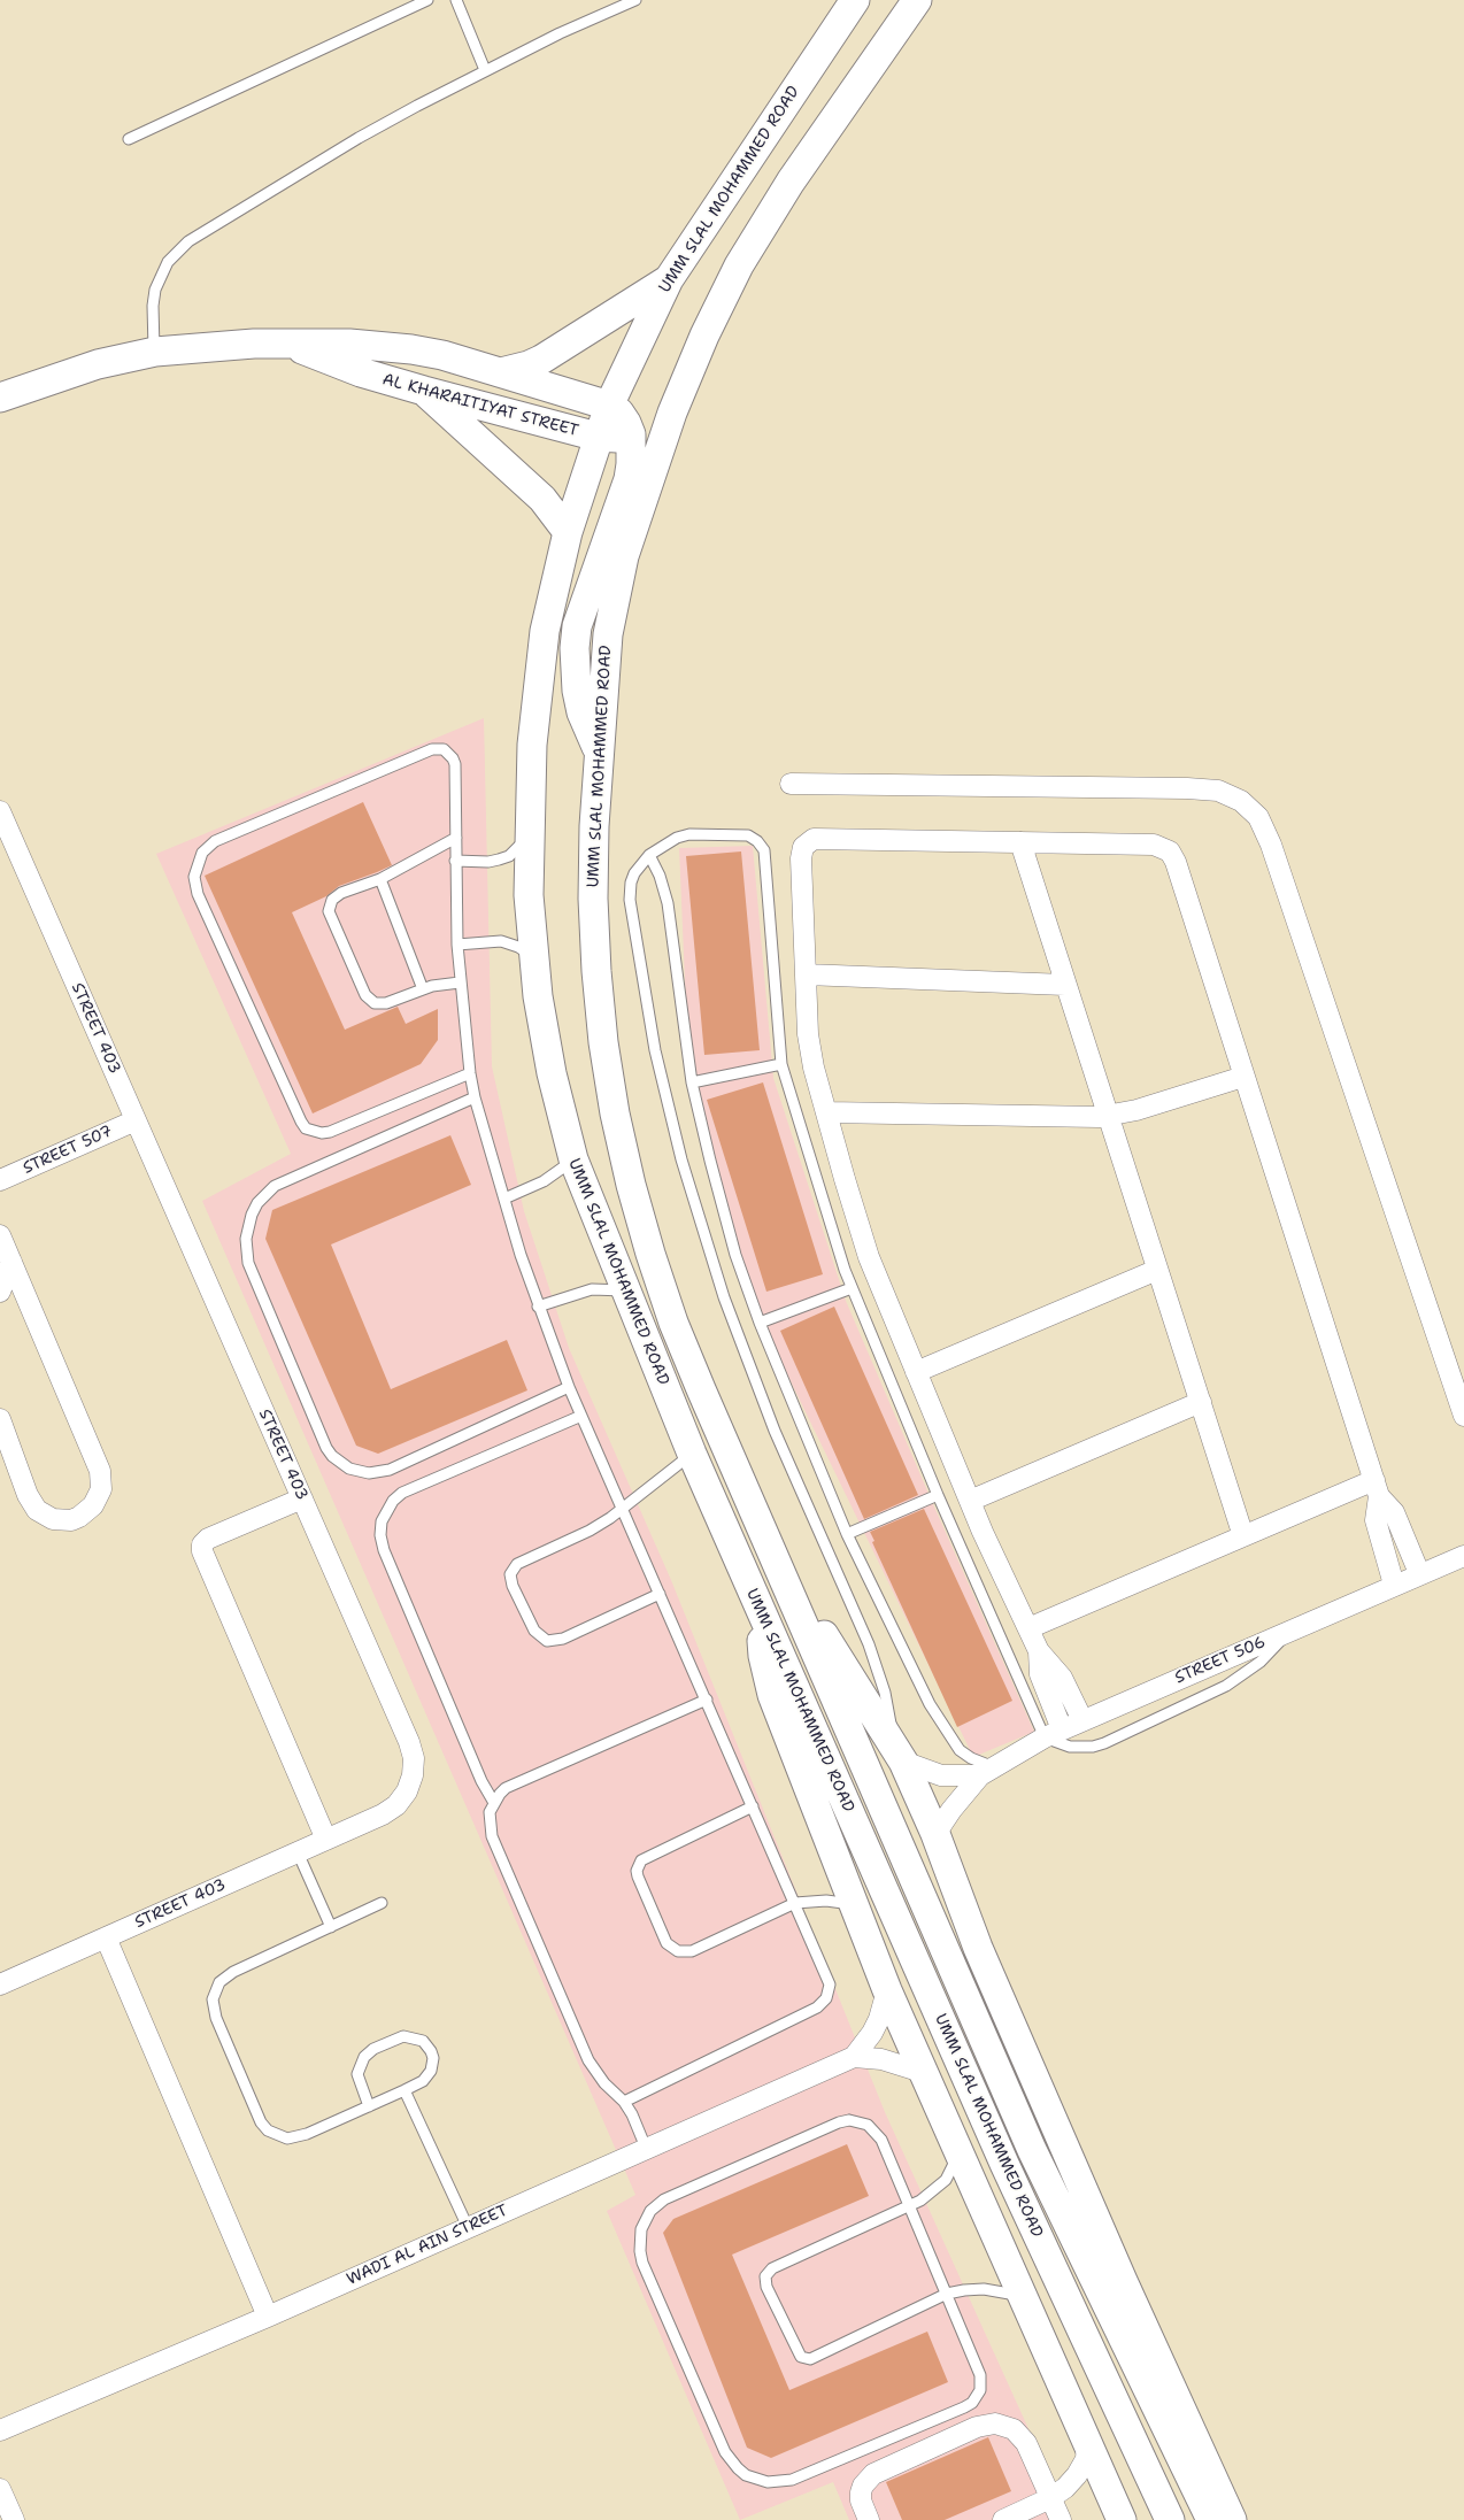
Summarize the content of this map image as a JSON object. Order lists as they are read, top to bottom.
{
  "streets": {
    "street": [
      "UMM SLAL MOHAMMED ROAD",
      "AL KHARAITIYAT STREET",
      "STREET 403",
      "STREET 507",
      "STREET 506",
      "WADI AL AIN STREET"
    ]
  },
  "crossings": [
    ["UMM SLAL MOHAMMED ROAD", "AL KHARAITIYAT STREET"],
    ["STREET 403", "STREET 507"]
  ]
}
